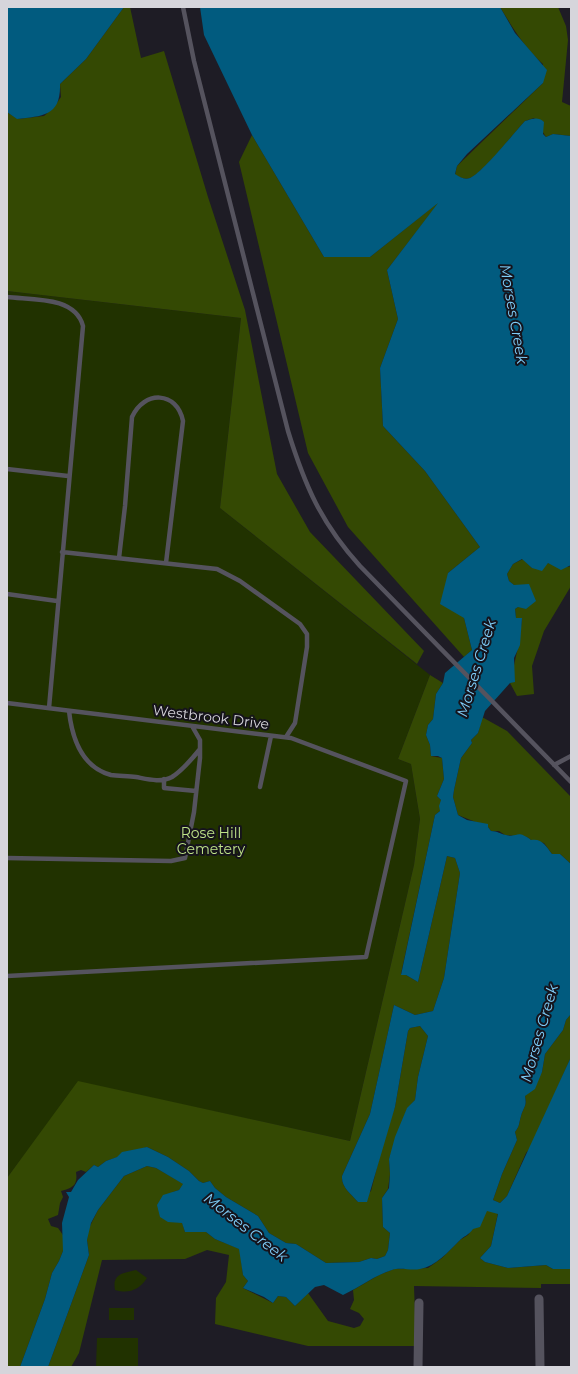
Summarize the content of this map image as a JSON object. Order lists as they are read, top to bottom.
{
  "streets": {
    "lane": ["Westbrook Drive"]
  },
  "water": ["Morses Creek"],
  "parks": ["Rose Hill Cemetery"]
}
